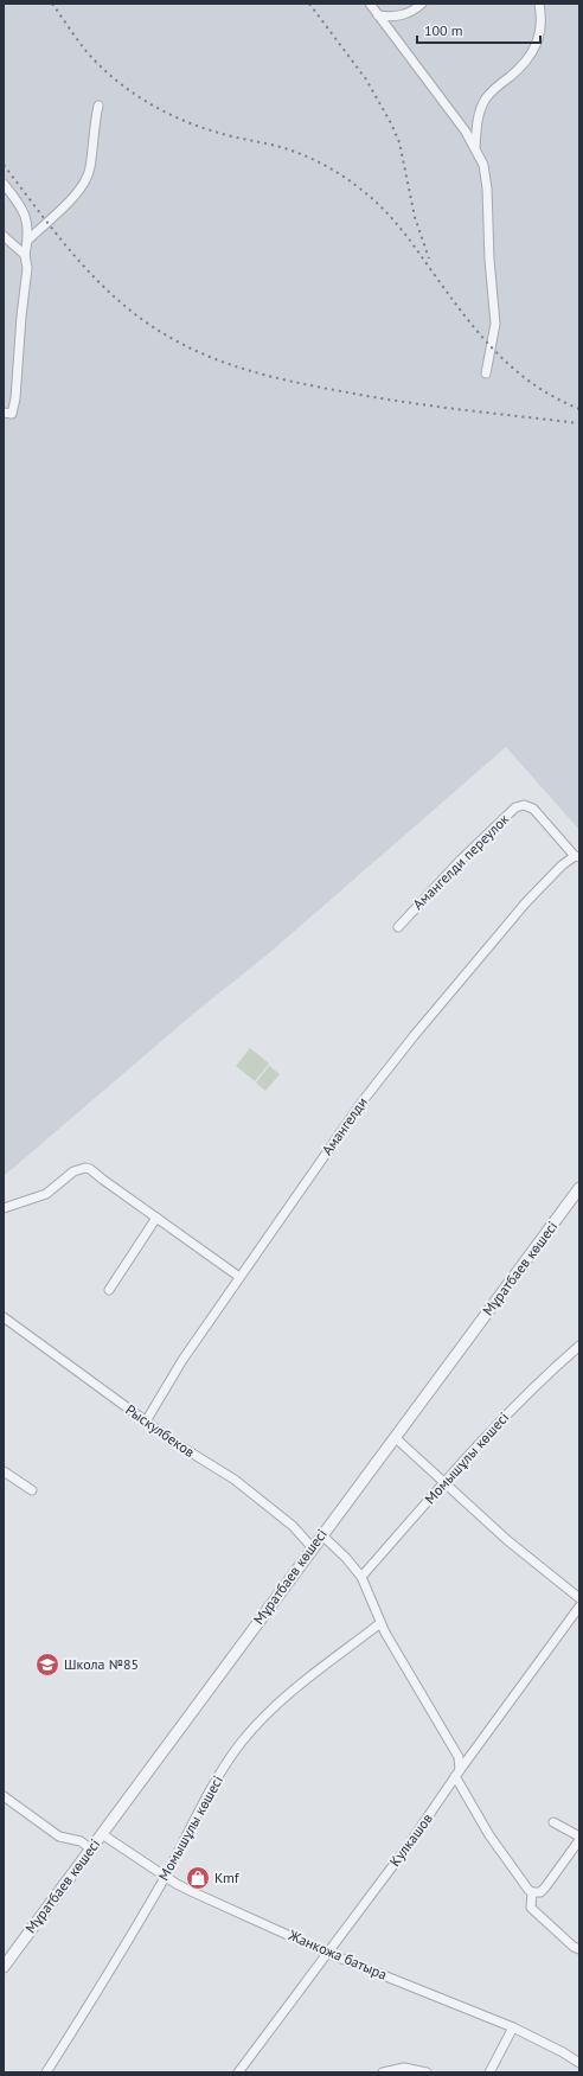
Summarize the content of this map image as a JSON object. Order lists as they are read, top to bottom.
{
  "streets": {
    "street": [
      "Амангелди переулок",
      "Амангелди",
      "Мұратбаев көшесі",
      "Рыскулбеков",
      "Момышұлы көшесі",
      "Кулкашов",
      "Жанкожа батыра"
    ]
  },
  "crossings": [
    ["Амангелди переулок", "Амангелди"],
    ["Амангелди", "Рыскулбеков"],
    ["Мұратбаев көшесі", "Рыскулбеков"],
    ["Мұратбаев көшесі", "Жанкожа батыра"],
    ["Момышұлы көшесі", "Жанкожа батыра"],
    ["Кулкашов", "Жанкожа батыра"]
  ],
  "places": {
    "school or university": ["Школа №85"],
    "shop": ["Kmf"]
  },
  "scale_bar": "100 m"
}
